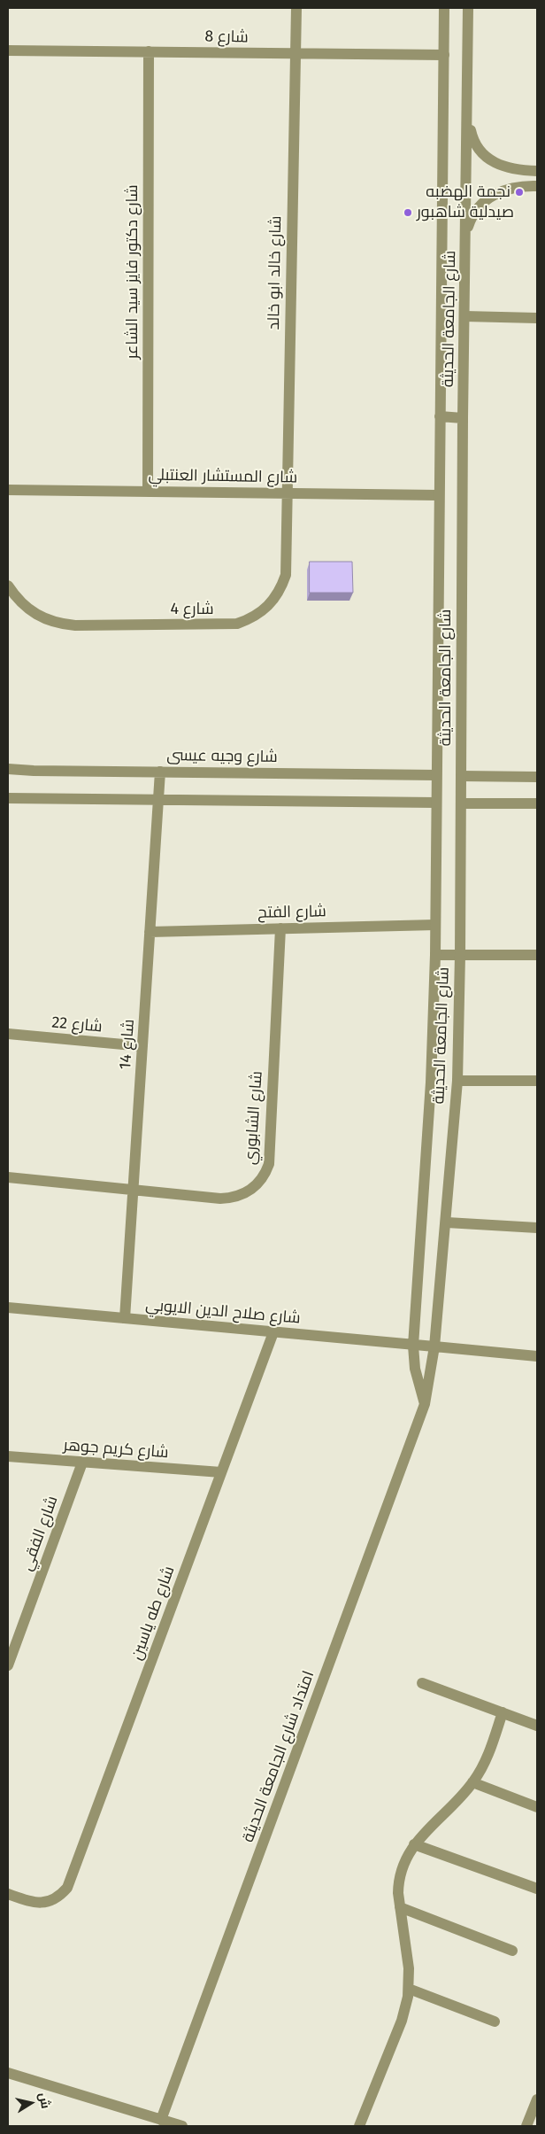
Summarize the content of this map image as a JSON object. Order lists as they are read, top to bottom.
{
  "streets": {
    "street": [
      "شارع 8",
      "شارع دكتور فايز سيد الشاعر",
      "شارع خالد ابو خالد",
      "شارع الجامعة الحديثة",
      "شارع المستشار العنتبلي",
      "شارع 4",
      "شارع وجيه عيسى",
      "شارع الفتح",
      "شارع 22",
      "شارع 14",
      "شارع الشابوري",
      "شارع صلاح الدين الايوبي",
      "شارع كريم جوهر",
      "شارع الفقي",
      "شارع طه ياسين",
      "امتداد شارع الجامعة الحديثة"
    ]
  },
  "crossings": [
    ["شارع 8", "شارع دكتور فايز سيد الشاعر"],
    ["شارع 8", "شارع خالد ابو خالد"],
    ["شارع 8", "شارع الجامعة الحديثة"],
    ["شارع دكتور فايز سيد الشاعر", "شارع المستشار العنتبلي"],
    ["شارع خالد ابو خالد", "شارع المستشار العنتبلي"],
    ["شارع خالد ابو خالد", "شارع 4"],
    ["شارع الجامعة الحديثة", "شارع المستشار العنتبلي"],
    ["شارع الجامعة الحديثة", "شارع وجيه عيسى"],
    ["شارع الجامعة الحديثة", "شارع الفتح"],
    ["شارع الجامعة الحديثة", "شارع صلاح الدين الايوبي"],
    ["شارع الجامعة الحديثة", "امتداد شارع الجامعة الحديثة"],
    ["شارع المستشار العنتبلي", "شارع 4"],
    ["شارع وجيه عيسى", "شارع 14"],
    ["شارع الفتح", "شارع 14"],
    ["شارع الفتح", "شارع الشابوري"],
    ["شارع 22", "شارع 14"],
    ["شارع 14", "شارع الشابوري"],
    ["شارع 14", "شارع صلاح الدين الايوبي"],
    ["شارع صلاح الدين الايوبي", "شارع طه ياسين"],
    ["شارع صلاح الدين الايوبي", "امتداد شارع الجامعة الحديثة"],
    ["شارع كريم جوهر", "شارع الفقي"],
    ["شارع كريم جوهر", "شارع طه ياسين"]
  ],
  "places": ["نجمة الهضبه", "صيدلية شاهبور"],
  "north": "right"
}
